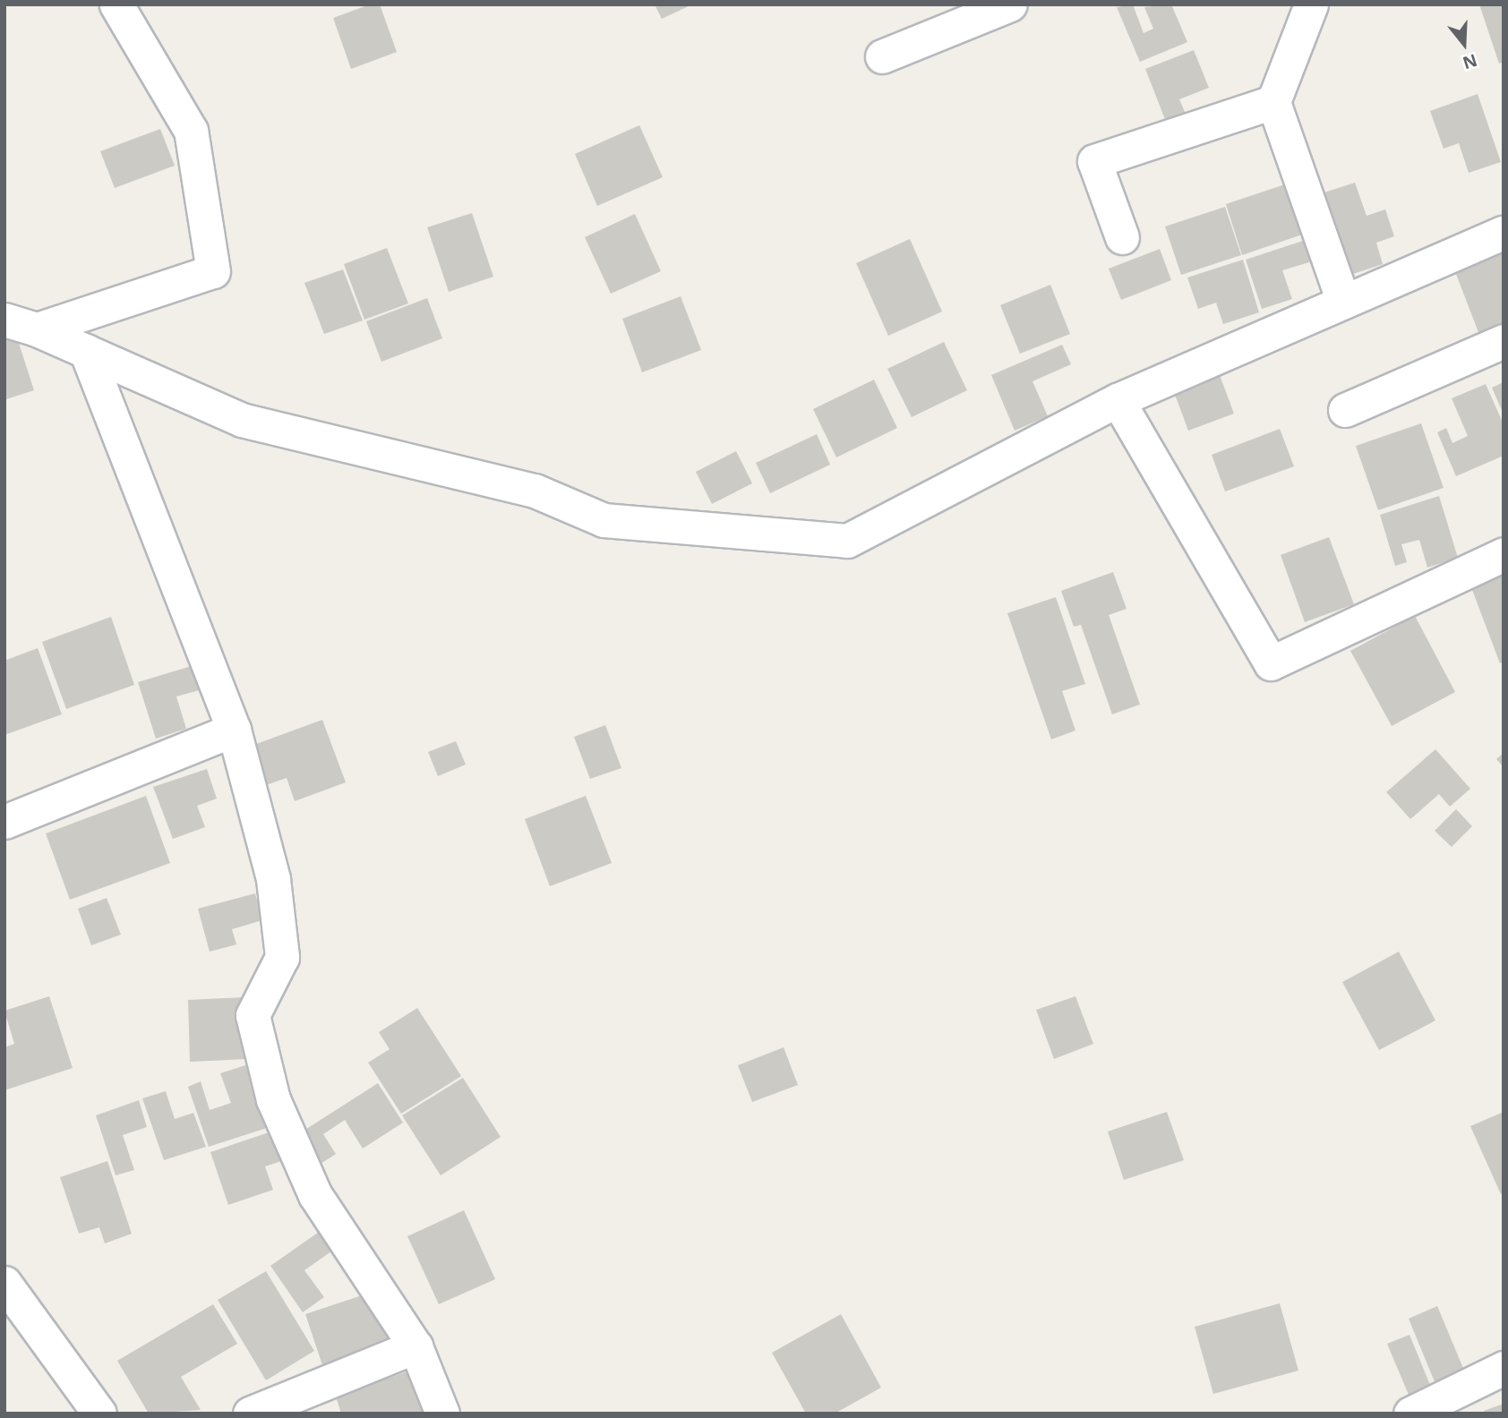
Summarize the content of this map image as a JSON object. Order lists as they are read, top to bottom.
{
  "north": "bottom"
}
